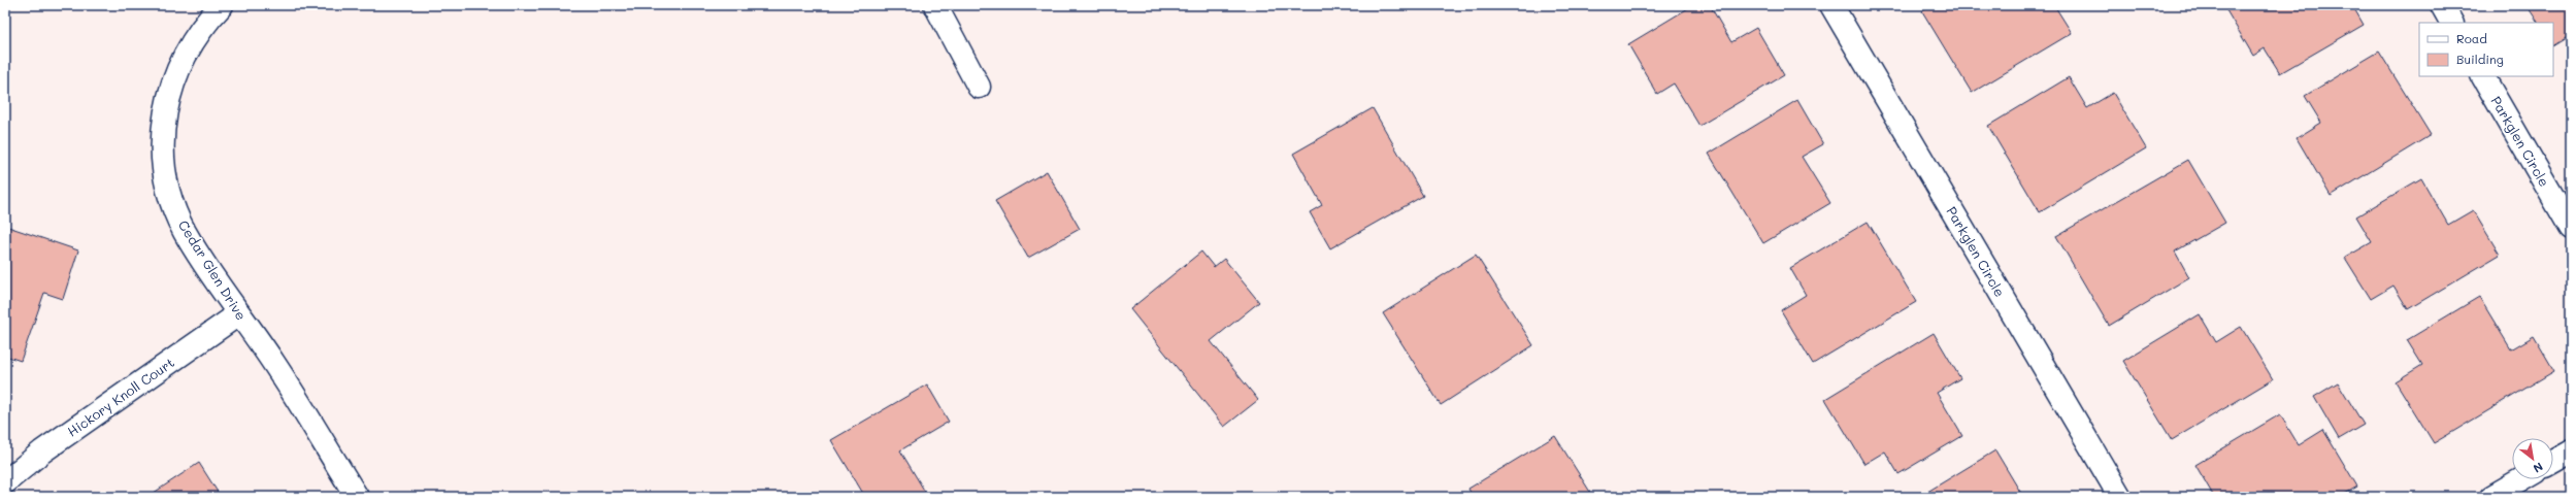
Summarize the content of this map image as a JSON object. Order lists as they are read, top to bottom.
{
  "streets": {
    "street": ["Parkglen Circle", "Cedar Glen Drive", "Hickory Knoll Court"]
  },
  "crossings": [
    ["Cedar Glen Drive", "Hickory Knoll Court"]
  ],
  "legend": ["Road", "Building"],
  "north": "bottom right"
}
